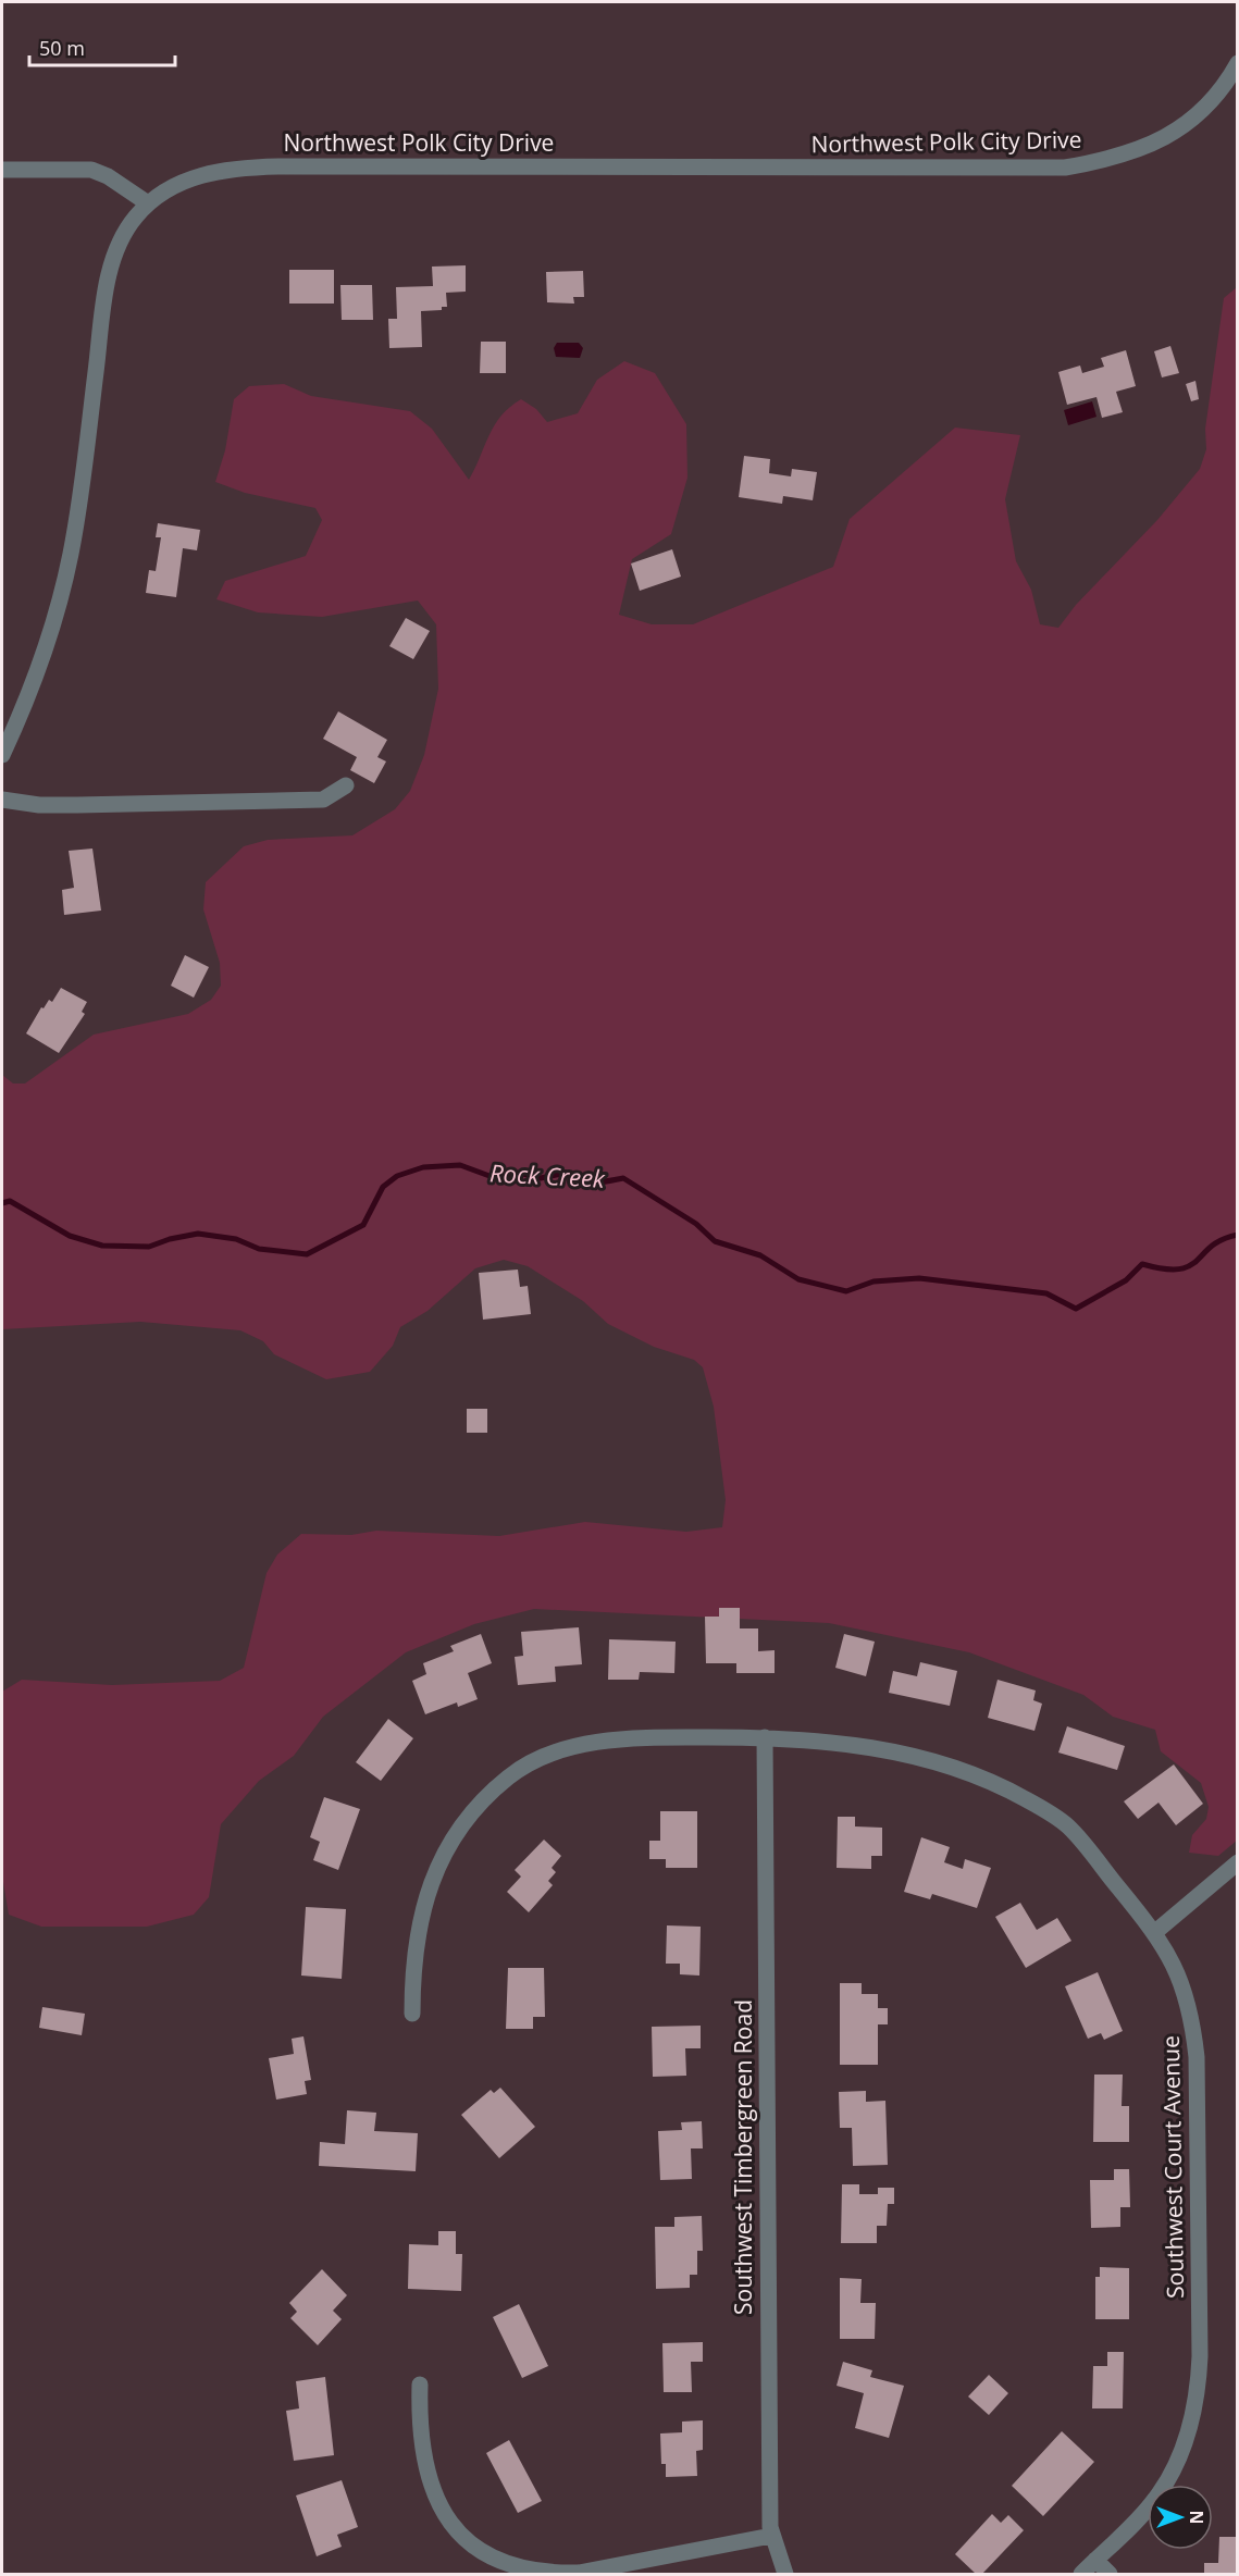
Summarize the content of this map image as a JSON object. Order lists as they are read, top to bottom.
{
  "streets": {
    "street": ["Northwest Polk City Drive", "Southwest Timbergreen Road", "Southwest Court Avenue"]
  },
  "crossings": [
    ["Southwest Timbergreen Road", "Southwest Court Avenue"]
  ],
  "water": ["Rock Creek"],
  "scale_bar": "50 m",
  "north": "right"
}
